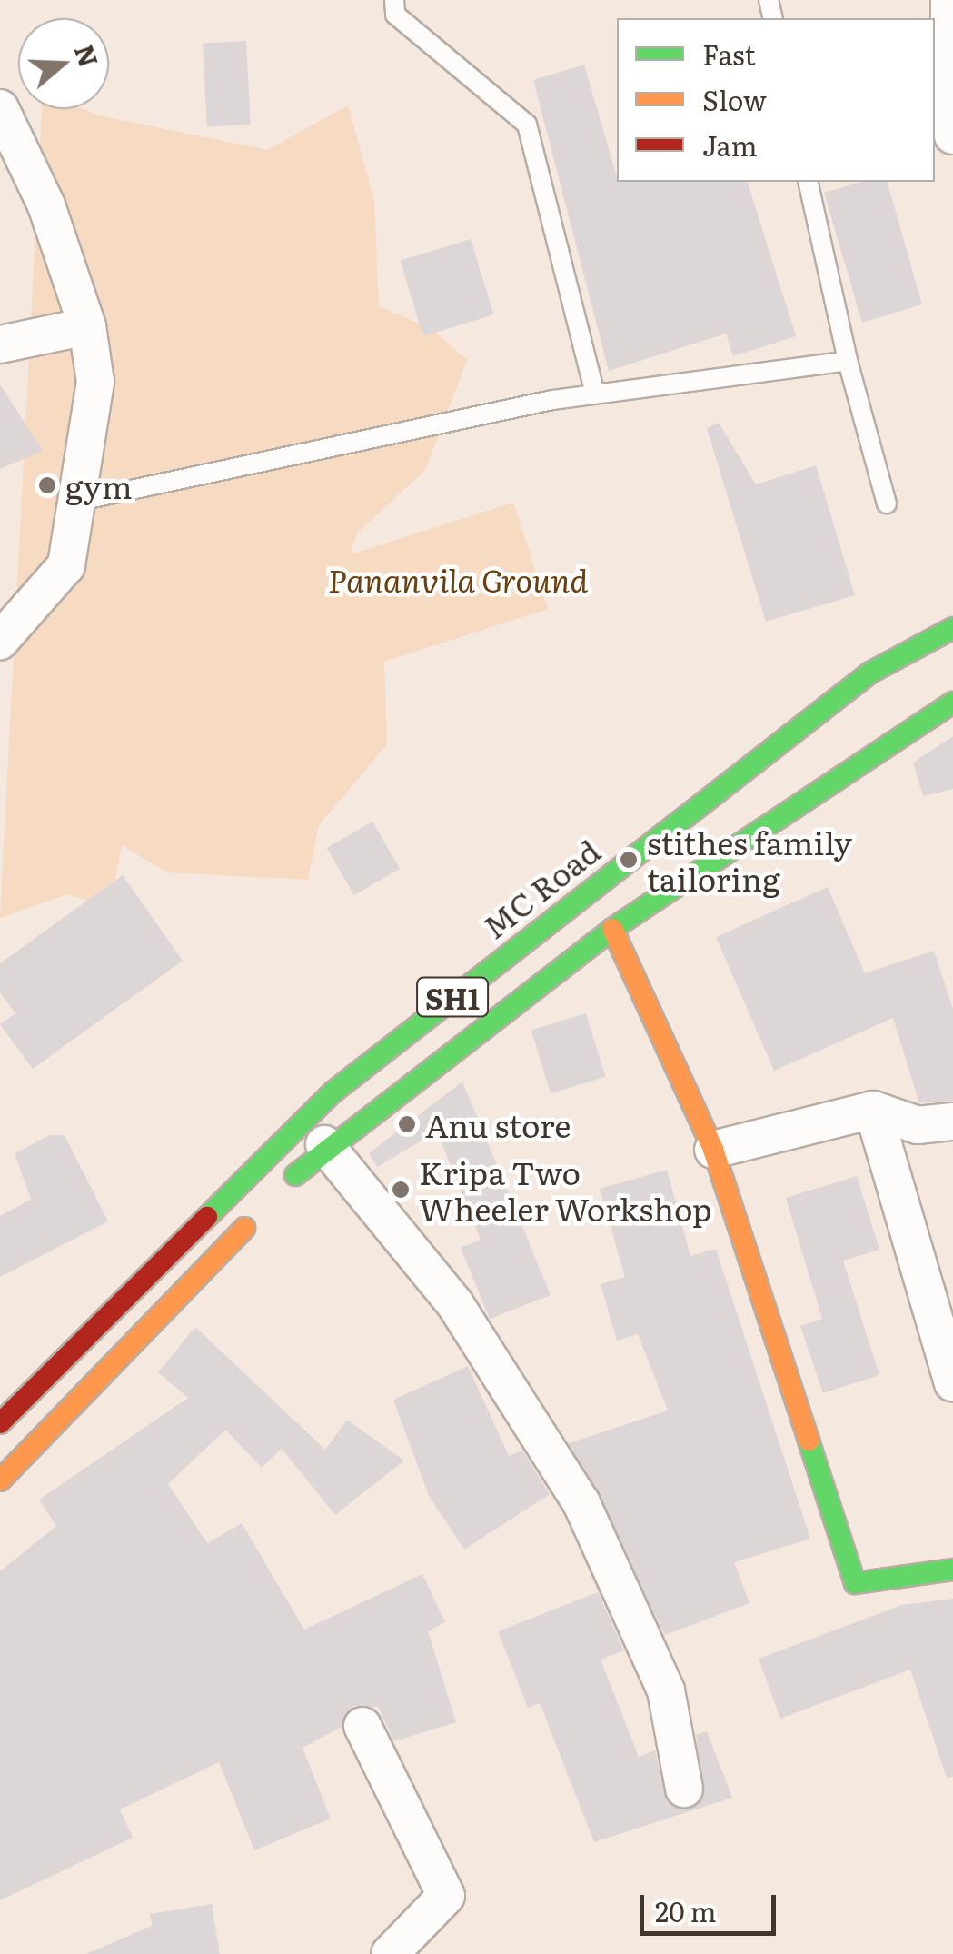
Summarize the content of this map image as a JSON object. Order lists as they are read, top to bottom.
{
  "streets": {
    "main road": ["MC Road", "SH1"]
  },
  "parks": ["Pananvila Ground"],
  "places": [
    "gym",
    "stithes family tailoring",
    "Anu store",
    "Kripa Two Wheeler Workshop"
  ],
  "legend": ["Fast", "Slow", "Jam"],
  "scale_bar": "20 m",
  "north": "right"
}
